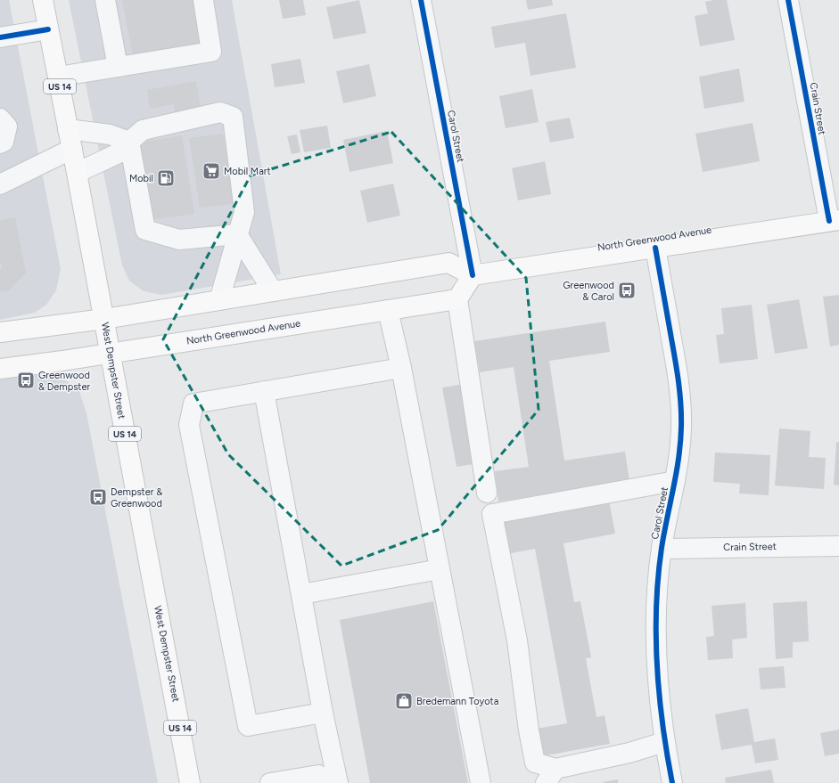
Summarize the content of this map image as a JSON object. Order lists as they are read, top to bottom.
{
  "streets": {
    "main road": ["US 14", "North Greenwood Avenue", "West Dempster Street"],
    "street": ["Crain Street", "Carol Street"]
  },
  "crossings": [
    ["Crain Street", "Carol Street"],
    ["Crain Street", "North Greenwood Avenue"],
    ["Carol Street", "North Greenwood Avenue"],
    ["North Greenwood Avenue", "West Dempster Street"]
  ],
  "places": {
    "supermarket": ["Mobil Mart"],
    "fuel station": ["Mobil"],
    "bus stop": ["Greenwood & Carol", "Greenwood & Dempster", "Dempster & Greenwood"],
    "shop": ["Bredemann Toyota"]
  }
}
